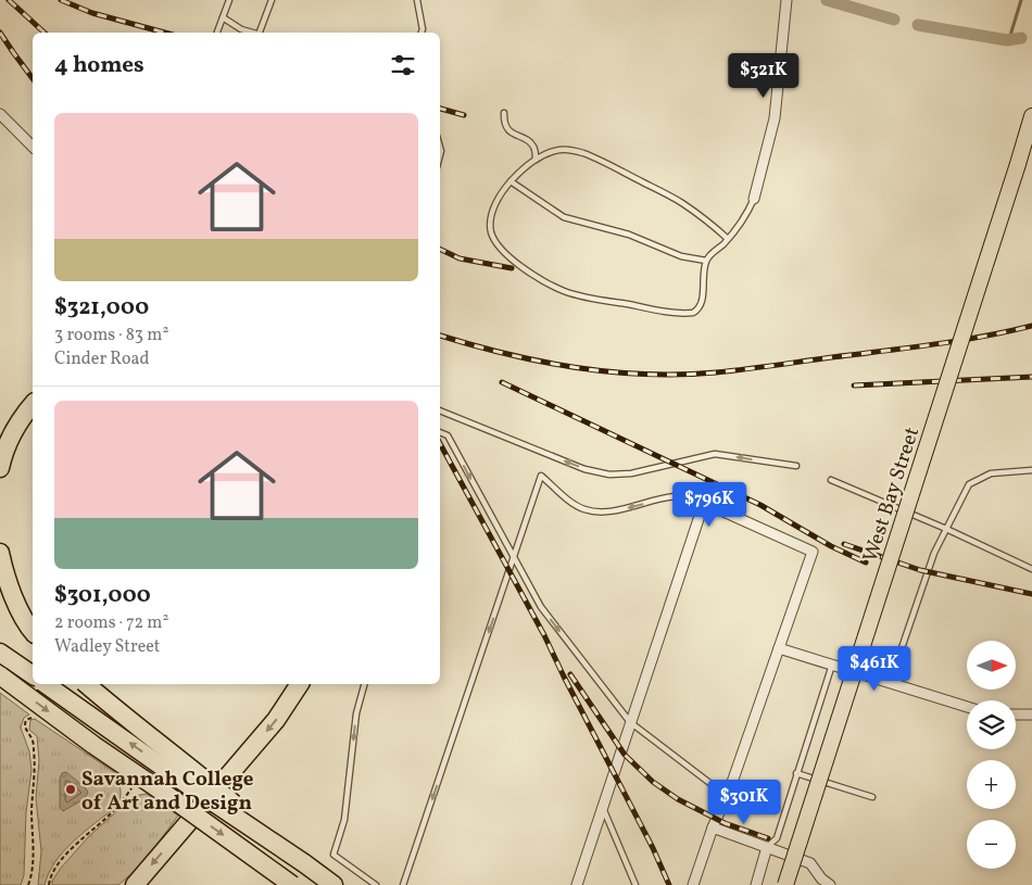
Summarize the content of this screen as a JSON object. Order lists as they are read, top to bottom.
{
  "streets": {
    "main road": ["West Bay Street"]
  },
  "places": ["Savannah College of Art and Design"],
  "north": "right",
  "page": {
    "heading": "4 homes",
    "price": [
      "$321K",
      "$796K",
      "$461K",
      "$301K"
    ],
    "list": [
      {
        "name": "$321,000",
        "note": "3 rooms · 83 m² · Cinder Road"
      },
      {
        "name": "$301,000",
        "note": "2 rooms · 72 m² · Wadley Street"
      }
    ],
    "map_buttons": ["+", "−"]
  }
}
